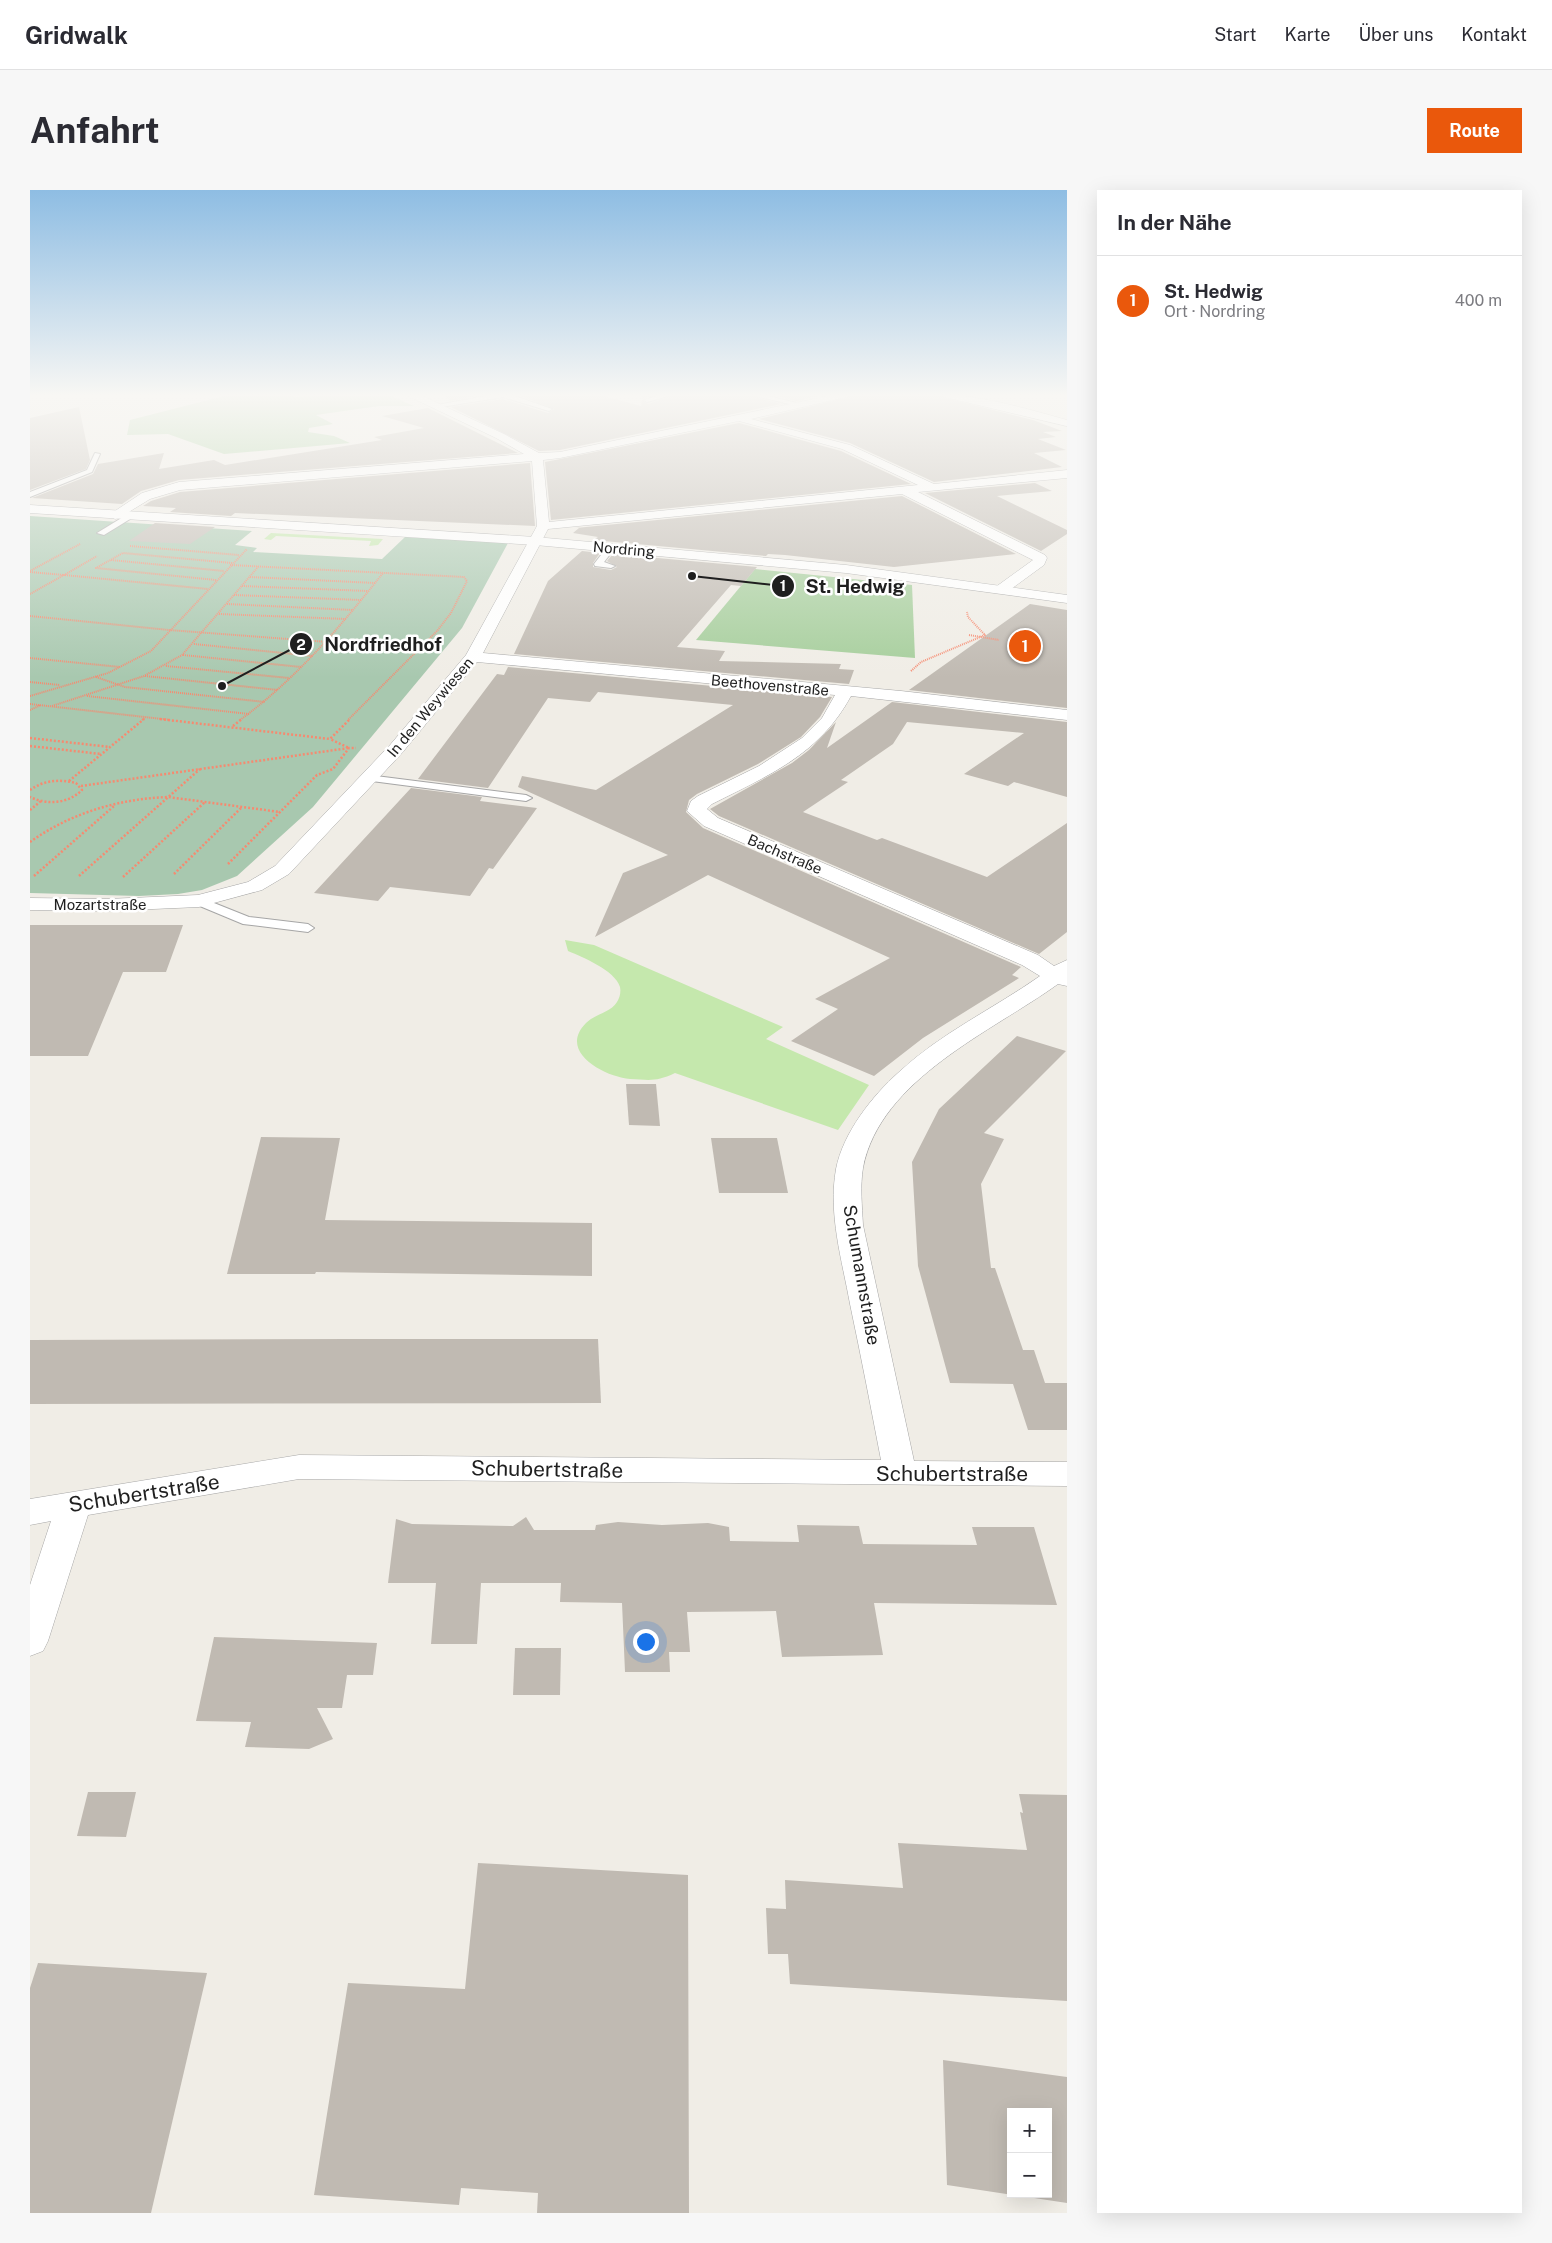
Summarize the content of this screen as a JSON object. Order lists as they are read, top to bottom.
{
  "streets": {
    "street": [
      "Nordring",
      "Beethovenstraße",
      "In den Weywiesen",
      "Bachstraße",
      "Mozartstraße",
      "Schumannstraße",
      "Schubertstraße"
    ]
  },
  "crossings": [
    ["Nordring", "In den Weywiesen"],
    ["Beethovenstraße", "In den Weywiesen"],
    ["Beethovenstraße", "Bachstraße"],
    ["In den Weywiesen", "Mozartstraße"],
    ["Bachstraße", "Schumannstraße"],
    ["Schumannstraße", "Schubertstraße"]
  ],
  "places": ["St. Hedwig", "Nordfriedhof"],
  "page": {
    "header": "Gridwalk",
    "nav": [
      "Start",
      "Karte",
      "Über uns",
      "Kontakt"
    ],
    "buttons": "Route",
    "title": "Anfahrt",
    "heading": "In der Nähe",
    "list": [
      {
        "mark": "1",
        "name": "St. Hedwig",
        "note": "Ort · Nordring",
        "value": "400 m"
      }
    ],
    "pins": "1",
    "map_buttons": ["+", "−"]
  }
}
